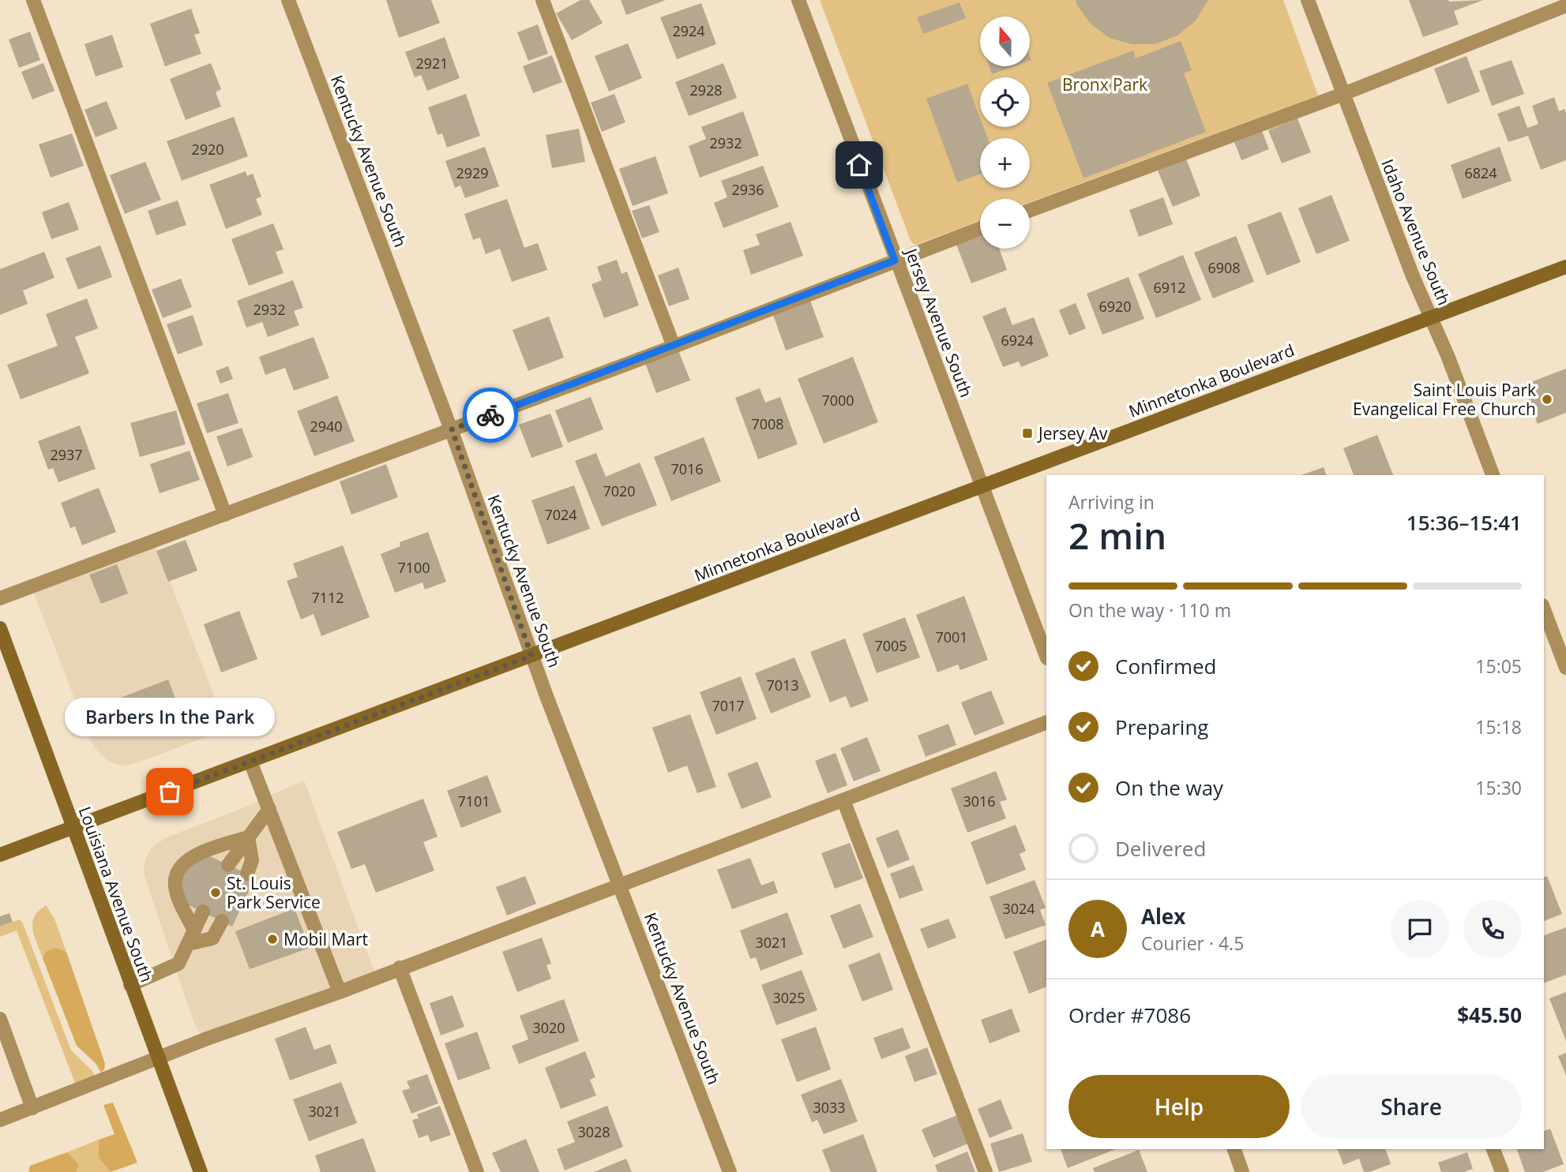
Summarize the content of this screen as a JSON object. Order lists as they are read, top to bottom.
{
  "streets": {
    "main road": ["Minnetonka Boulevard", "Louisiana Avenue South"],
    "street": ["Kentucky Avenue South", "Idaho Avenue South", "Jersey Avenue South"]
  },
  "crossings": [
    ["Kentucky Avenue South", "Minnetonka Boulevard"],
    ["Idaho Avenue South", "Minnetonka Boulevard"],
    ["Jersey Avenue South", "Minnetonka Boulevard"],
    ["Minnetonka Boulevard", "Louisiana Avenue South"]
  ],
  "parks": ["Bronx Park"],
  "places": {
    "other": [
      "Saint Louis Park Evangelical Free Church",
      "Barbers In the Park",
      "St. Louis Park Service",
      "Mobil Mart"
    ],
    "transit": ["Jersey Av"]
  },
  "house_numbers": [
    "2924",
    "2921",
    "2928",
    "2932",
    "2920",
    "2929",
    "6824",
    "2936",
    "6908",
    "6912",
    "6920",
    "2932",
    "6924",
    "7000",
    "7008",
    "2940",
    "2937",
    "7016",
    "7020",
    "7024",
    "7100",
    "7112",
    "7001",
    "7005",
    "7013",
    "7017",
    "7101",
    "3016",
    "3024",
    "3021",
    "3025",
    "3020",
    "3033",
    "3021",
    "3028"
  ],
  "north": "top",
  "page": {
    "map_buttons": ["+", "−"],
    "heading": ["2 min", "Arriving in", "15:36–15:41"],
    "panel": [
      "Alex",
      "Courier · 4.5",
      "Order #7086",
      "$45.50"
    ],
    "bar": "On the way · 110 m",
    "list": [
      ["Confirmed", "15:05"],
      ["Preparing", "15:18"],
      ["On the way", "15:30"],
      "Delivered"
    ],
    "bubble": "Barbers In the Park",
    "round": "A",
    "buttons": ["Help", "Share"]
  }
}
